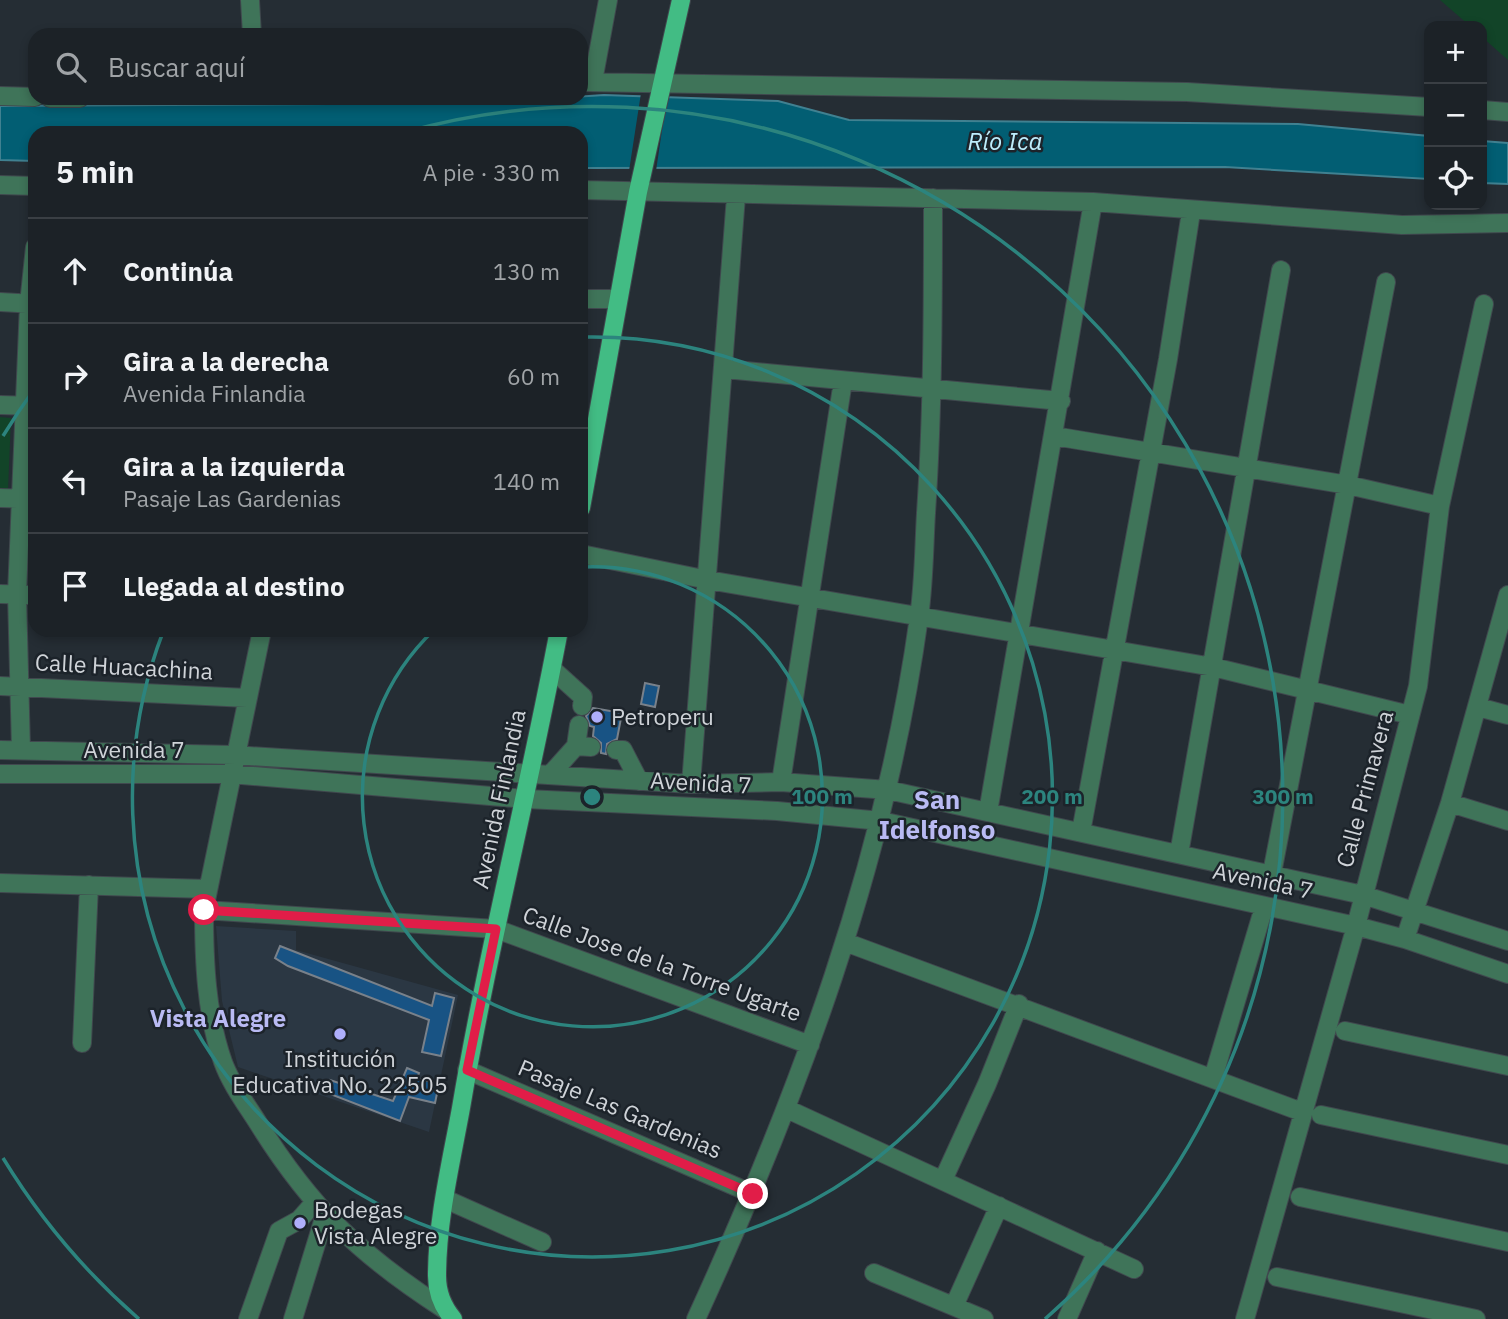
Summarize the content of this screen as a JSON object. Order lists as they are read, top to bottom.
{
  "streets": {
    "main road": ["Avenida Finlandia"],
    "street": [
      "Calle Huacachina",
      "Avenida 7",
      "Calle Primavera",
      "Calle Jose de la Torre Ugarte",
      "Pasaje Las Gardenias"
    ]
  },
  "crossings": [
    ["Avenida 7", "Calle Primavera"],
    ["Avenida 7", "Avenida Finlandia"],
    ["Avenida Finlandia", "Calle Jose de la Torre Ugarte"],
    ["Avenida Finlandia", "Pasaje Las Gardenias"]
  ],
  "districts": ["San Idelfonso", "Vista Alegre"],
  "water": ["Río Ica"],
  "places": ["Petroperu", "Institución Educativa No. 22505", "Bodegas Vista Alegre"],
  "page": {
    "map_buttons": ["+", "−"],
    "search": "Buscar aquí",
    "heading": ["5 min", "A pie · 330 m"],
    "list": [
      ["Continúa", "130 m"],
      ["Gira a la derecha", "Avenida Finlandia", "60 m"],
      ["Gira a la izquierda", "Pasaje Las Gardenias", "140 m"],
      "Llegada al destino"
    ]
  },
  "rings": ["100 m", "200 m", "300 m"]
}
